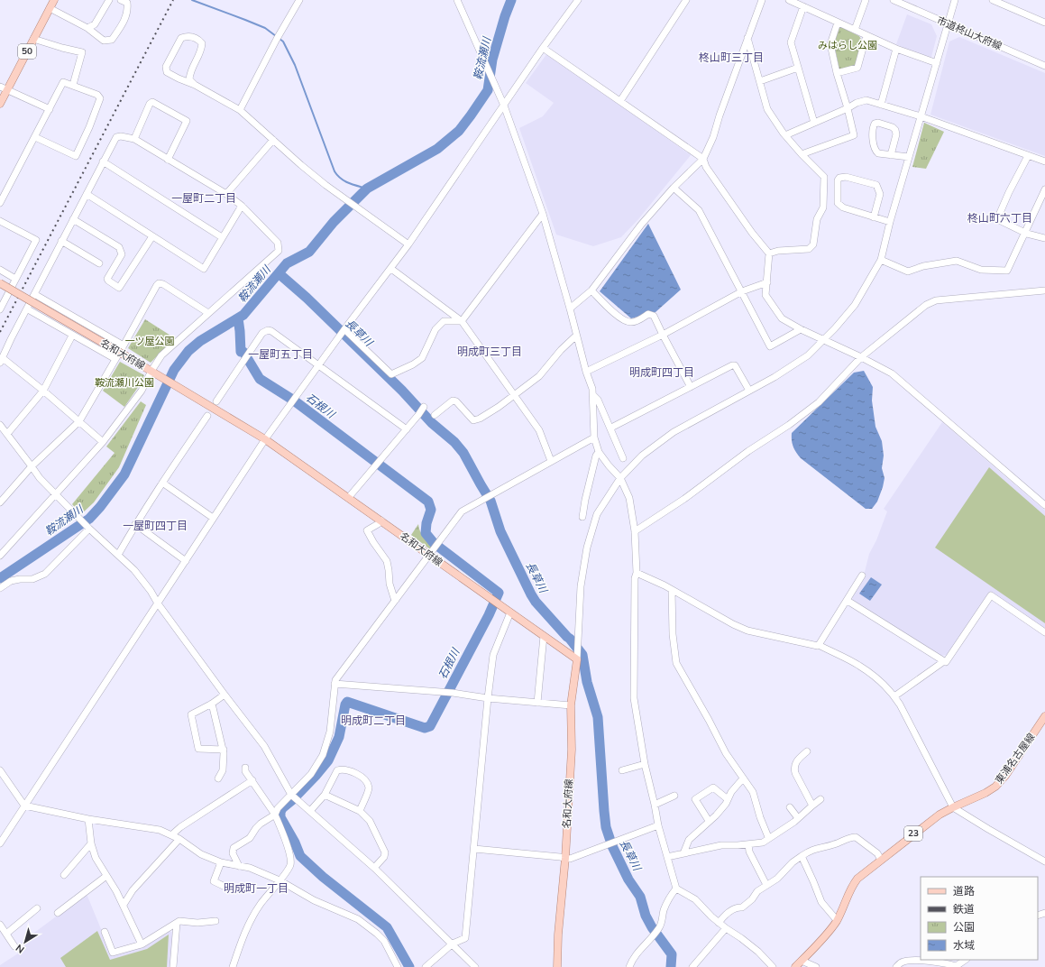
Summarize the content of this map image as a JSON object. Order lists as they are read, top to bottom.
{
  "streets": {
    "main road": [
      "50",
      "名和大府線",
      "東浦名古屋線",
      "23"
    ],
    "street": ["市道柊山大府線"]
  },
  "districts": [
    "柊山町三丁目",
    "一屋町二丁目",
    "柊山町六丁目",
    "明成町三丁目",
    "一屋町五丁目",
    "明成町四丁目",
    "一屋町四丁目",
    "明成町二丁目",
    "明成町一丁目"
  ],
  "water": ["鞍流瀬川", "長草川", "石根川"],
  "parks": ["みはらし公園", "一ツ屋公園", "鞍流瀬川公園"],
  "legend": [
    "道路",
    "鉄道",
    "公園",
    "水域"
  ],
  "north": "bottom left"
}
